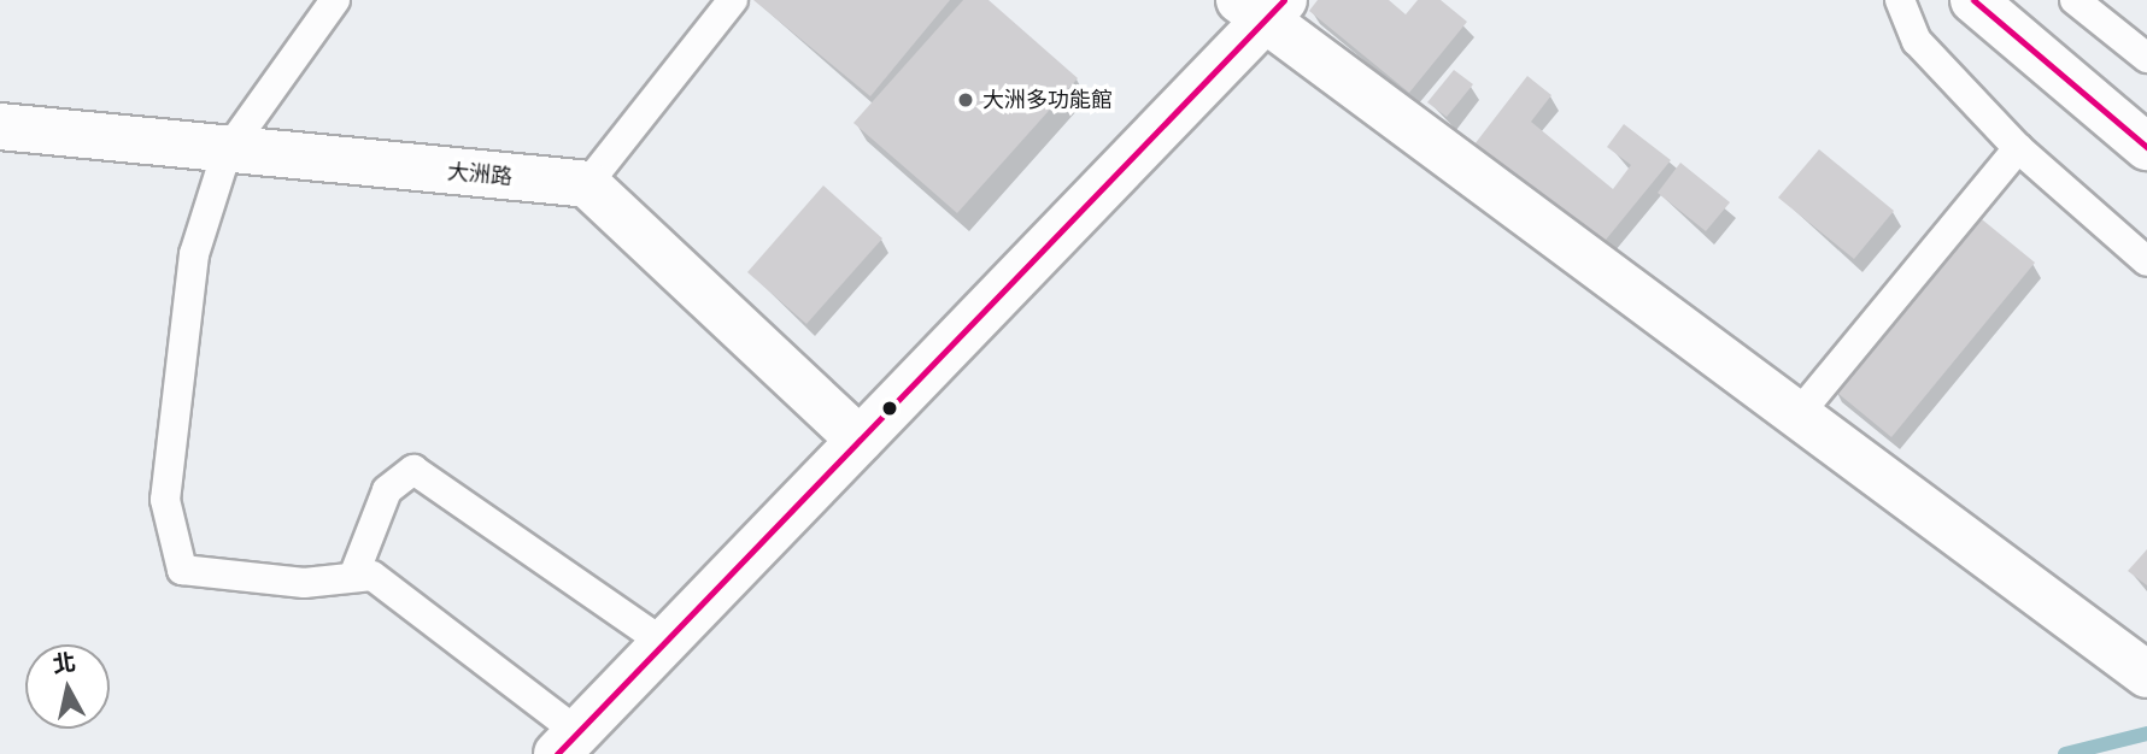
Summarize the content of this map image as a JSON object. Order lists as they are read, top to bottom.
{
  "streets": {
    "street": ["大洲路"]
  },
  "places": ["大洲多功能館"],
  "north": "top"
}
